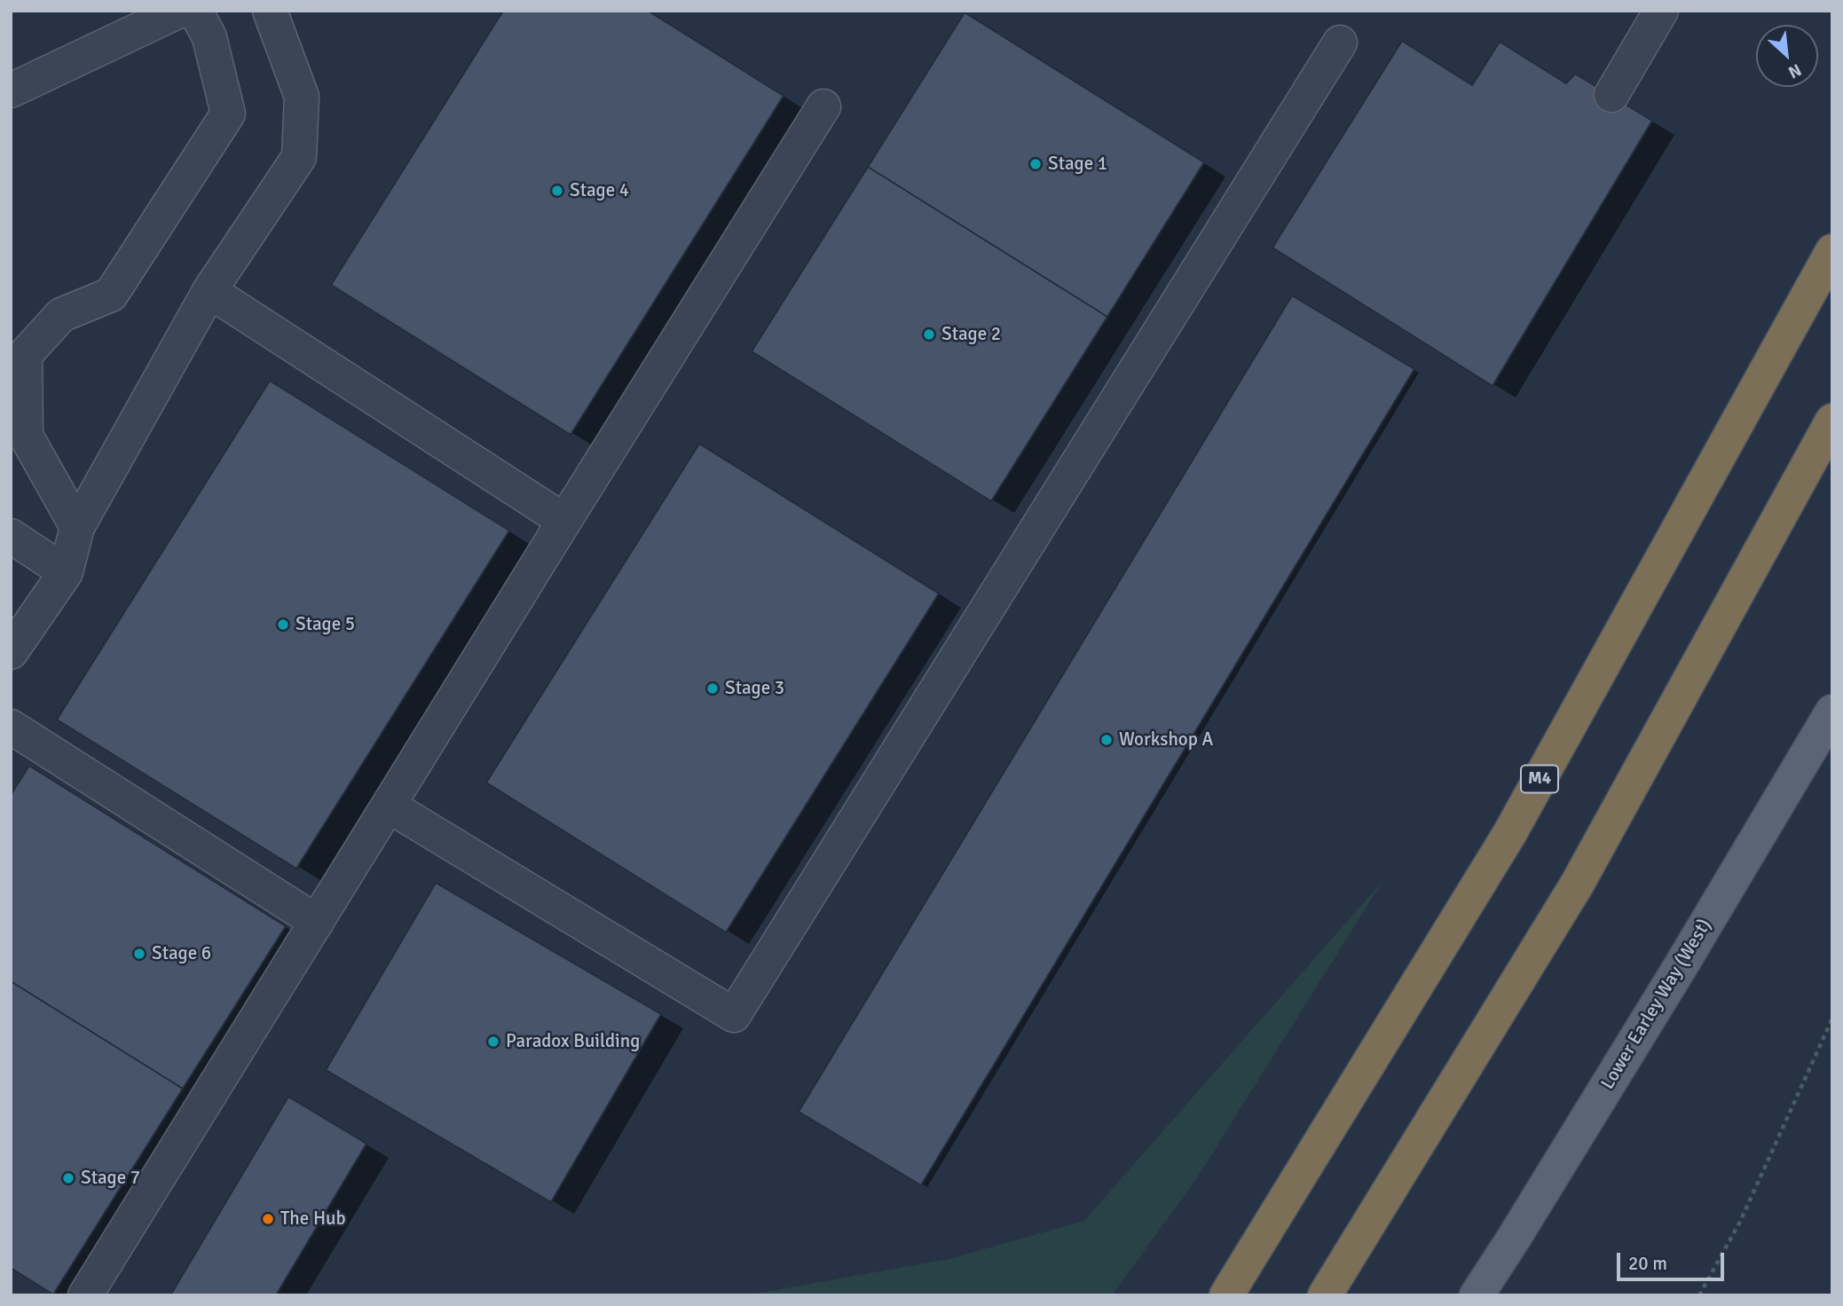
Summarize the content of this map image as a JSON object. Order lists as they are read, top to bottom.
{
  "streets": {
    "highway": ["M4"],
    "main road": ["Lower Earley Way (West)"]
  },
  "places": [
    "Stage 1",
    "Stage 4",
    "Stage 2",
    "Stage 5",
    "Stage 3",
    "Workshop A",
    "Stage 6",
    "Paradox Building",
    "Stage 7",
    "The Hub"
  ],
  "scale_bar": "20 m",
  "north": "bottom right"
}
